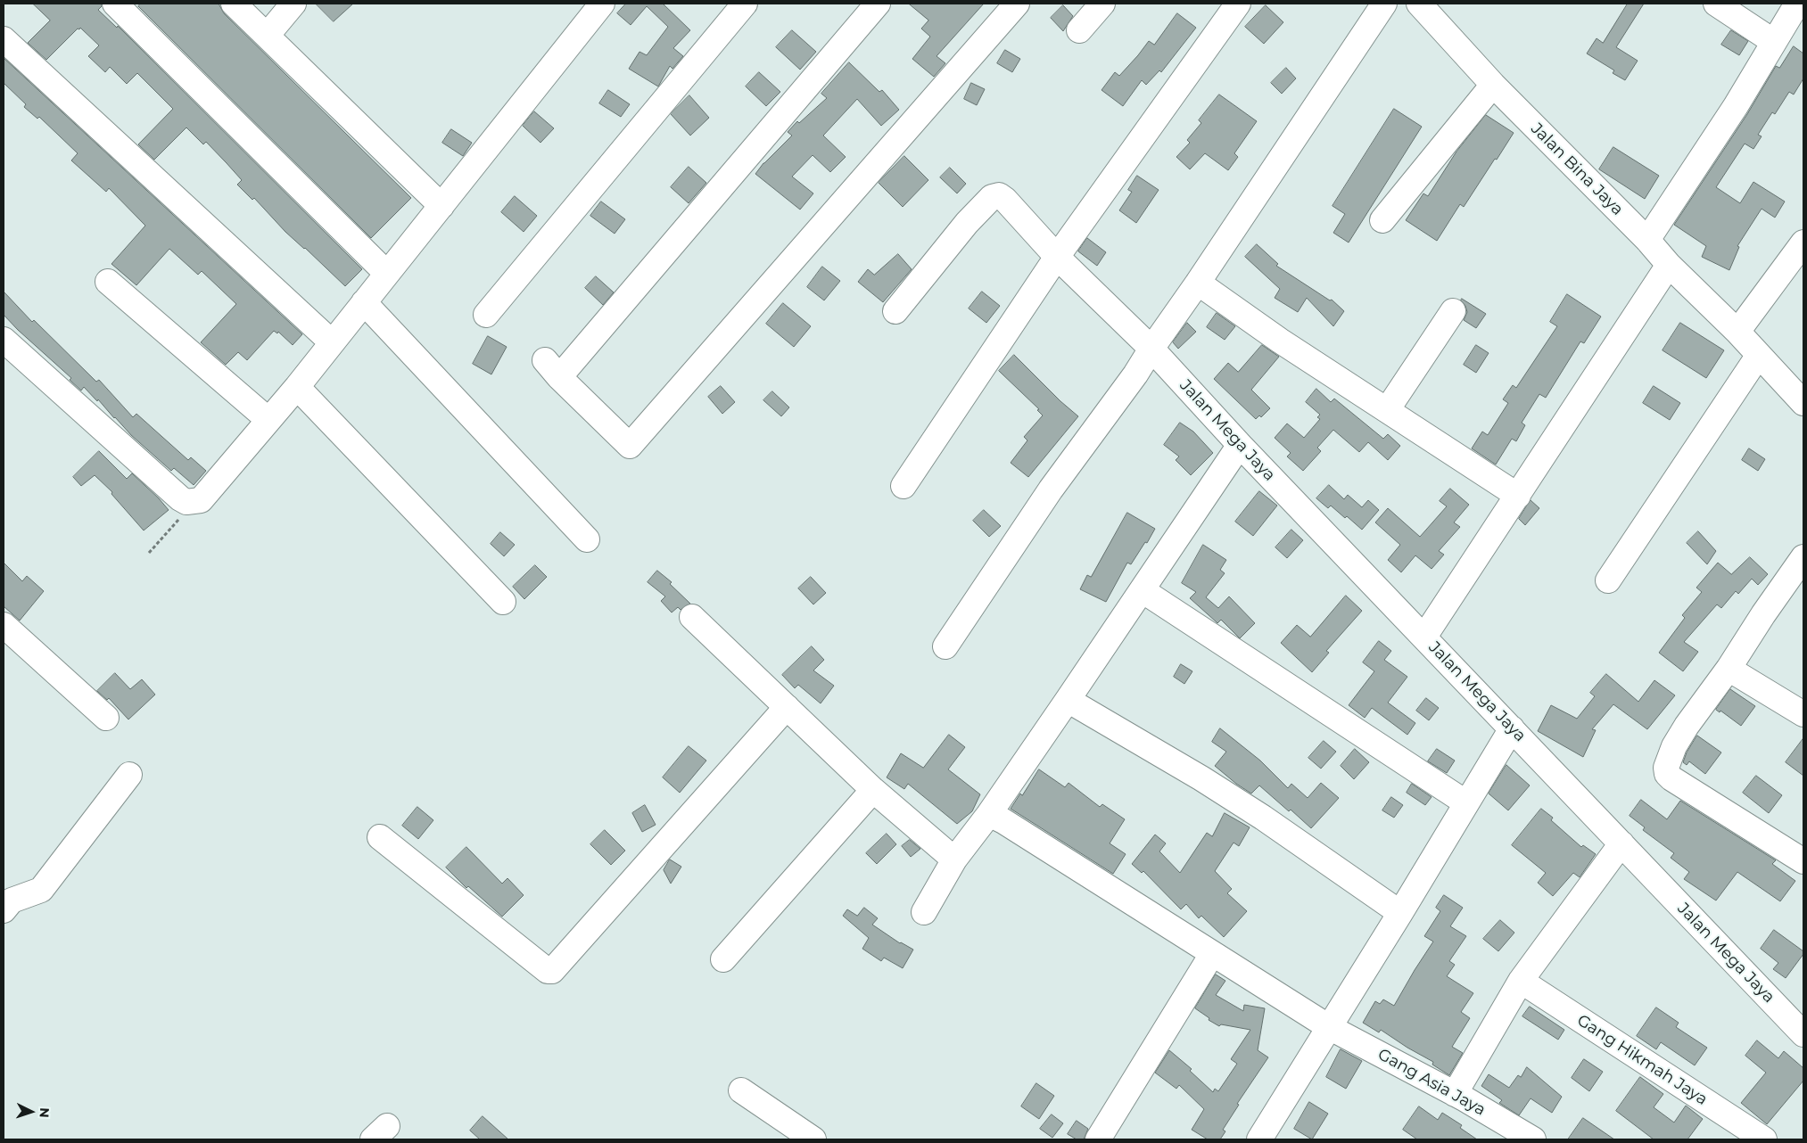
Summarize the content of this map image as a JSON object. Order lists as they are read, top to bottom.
{
  "streets": {
    "street": [
      "Jalan Bina Jaya",
      "Jalan Mega Jaya",
      "Gang Hikmah Jaya",
      "Gang Asia Jaya"
    ]
  },
  "north": "right"
}
